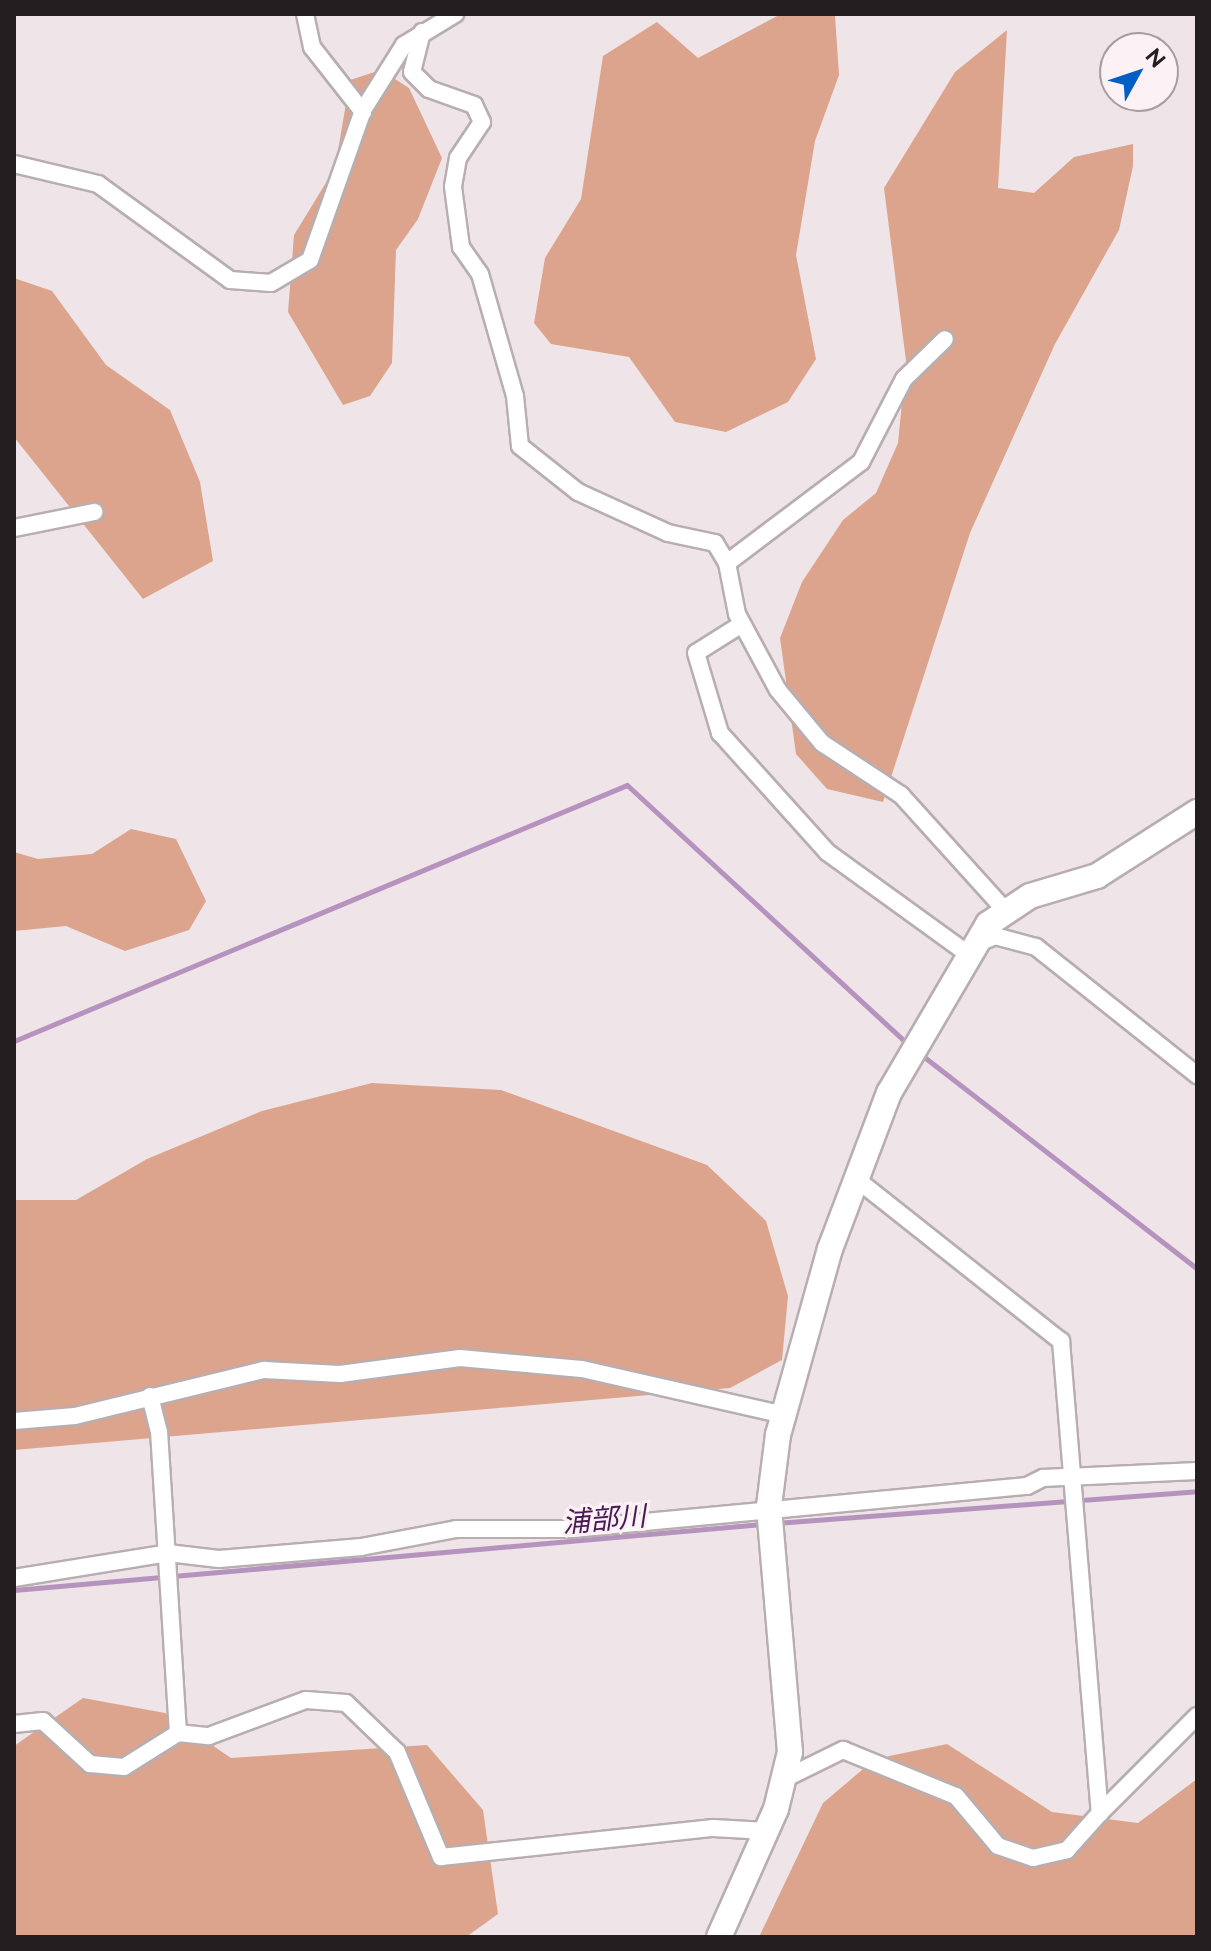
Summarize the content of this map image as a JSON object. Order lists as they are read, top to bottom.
{
  "water": ["浦部川"],
  "north": "top right"
}
